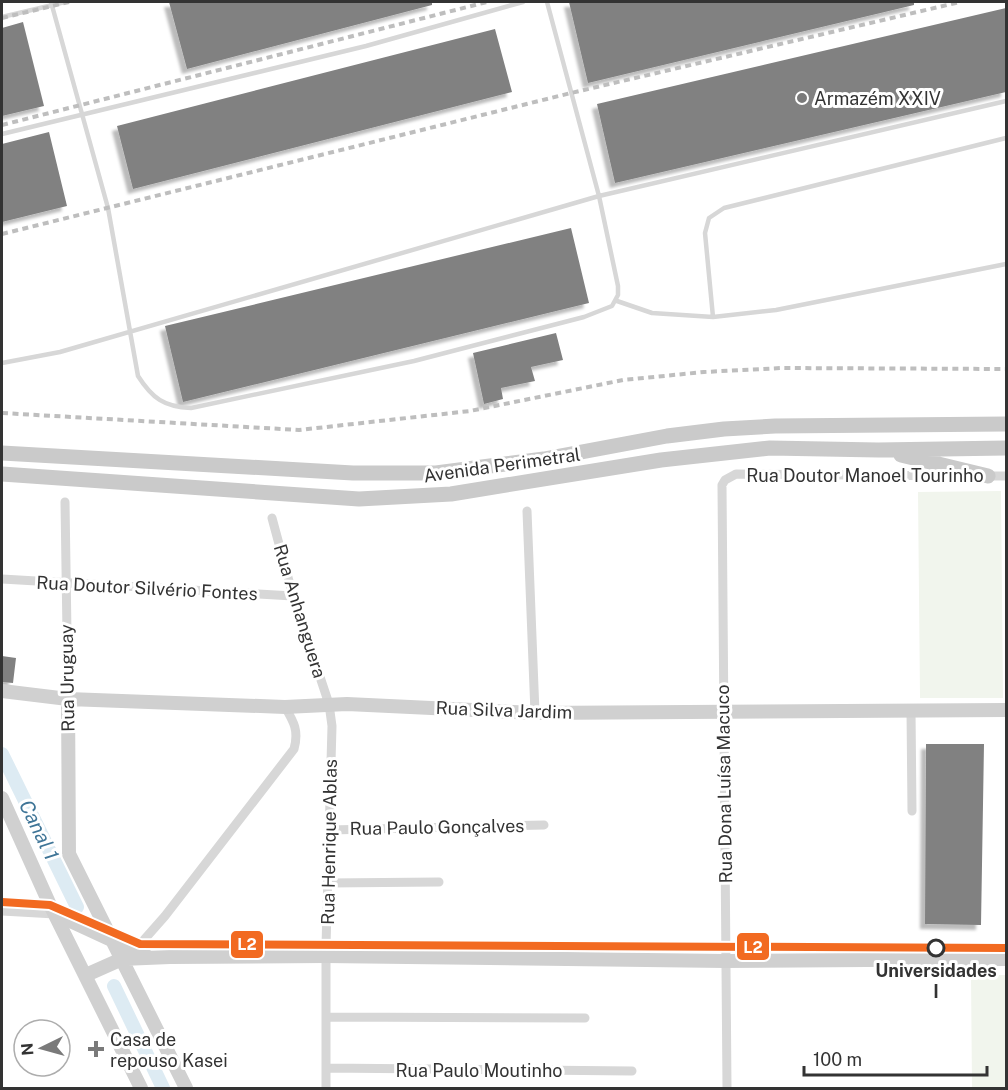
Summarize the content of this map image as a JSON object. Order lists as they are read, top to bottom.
{
  "streets": {
    "main road": ["Avenida Perimetral"],
    "street": [
      "Rua Doutor Manoel Tourinho",
      "Rua Doutor Silvério Fontes",
      "Rua Anhanguera",
      "Rua Uruguay",
      "Rua Silva Jardim",
      "Rua Dona Luísa Macuco",
      "Rua Paulo Gonçalves",
      "Rua Henrique Ablas",
      "Rua Paulo Moutinho"
    ]
  },
  "crossings": [
    ["Rua Doutor Manoel Tourinho", "Rua Dona Luísa Macuco"],
    ["Rua Doutor Silvério Fontes", "Rua Anhanguera"],
    ["Rua Doutor Silvério Fontes", "Rua Uruguay"],
    ["Rua Anhanguera", "Rua Silva Jardim"],
    ["Rua Anhanguera", "Rua Henrique Ablas"],
    ["Rua Uruguay", "Rua Silva Jardim"],
    ["Rua Silva Jardim", "Rua Dona Luísa Macuco"],
    ["Rua Silva Jardim", "Rua Henrique Ablas"],
    ["Rua Paulo Gonçalves", "Rua Henrique Ablas"],
    ["Rua Henrique Ablas", "Rua Paulo Moutinho"]
  ],
  "water": ["Canal 1"],
  "places": {
    "other": ["Armazém XXIV", "Universidades I"],
    "health": ["Casa de repouso Kasei"]
  },
  "lines": ["transit line L2"],
  "scale_bar": "100 m",
  "north": "left"
}
